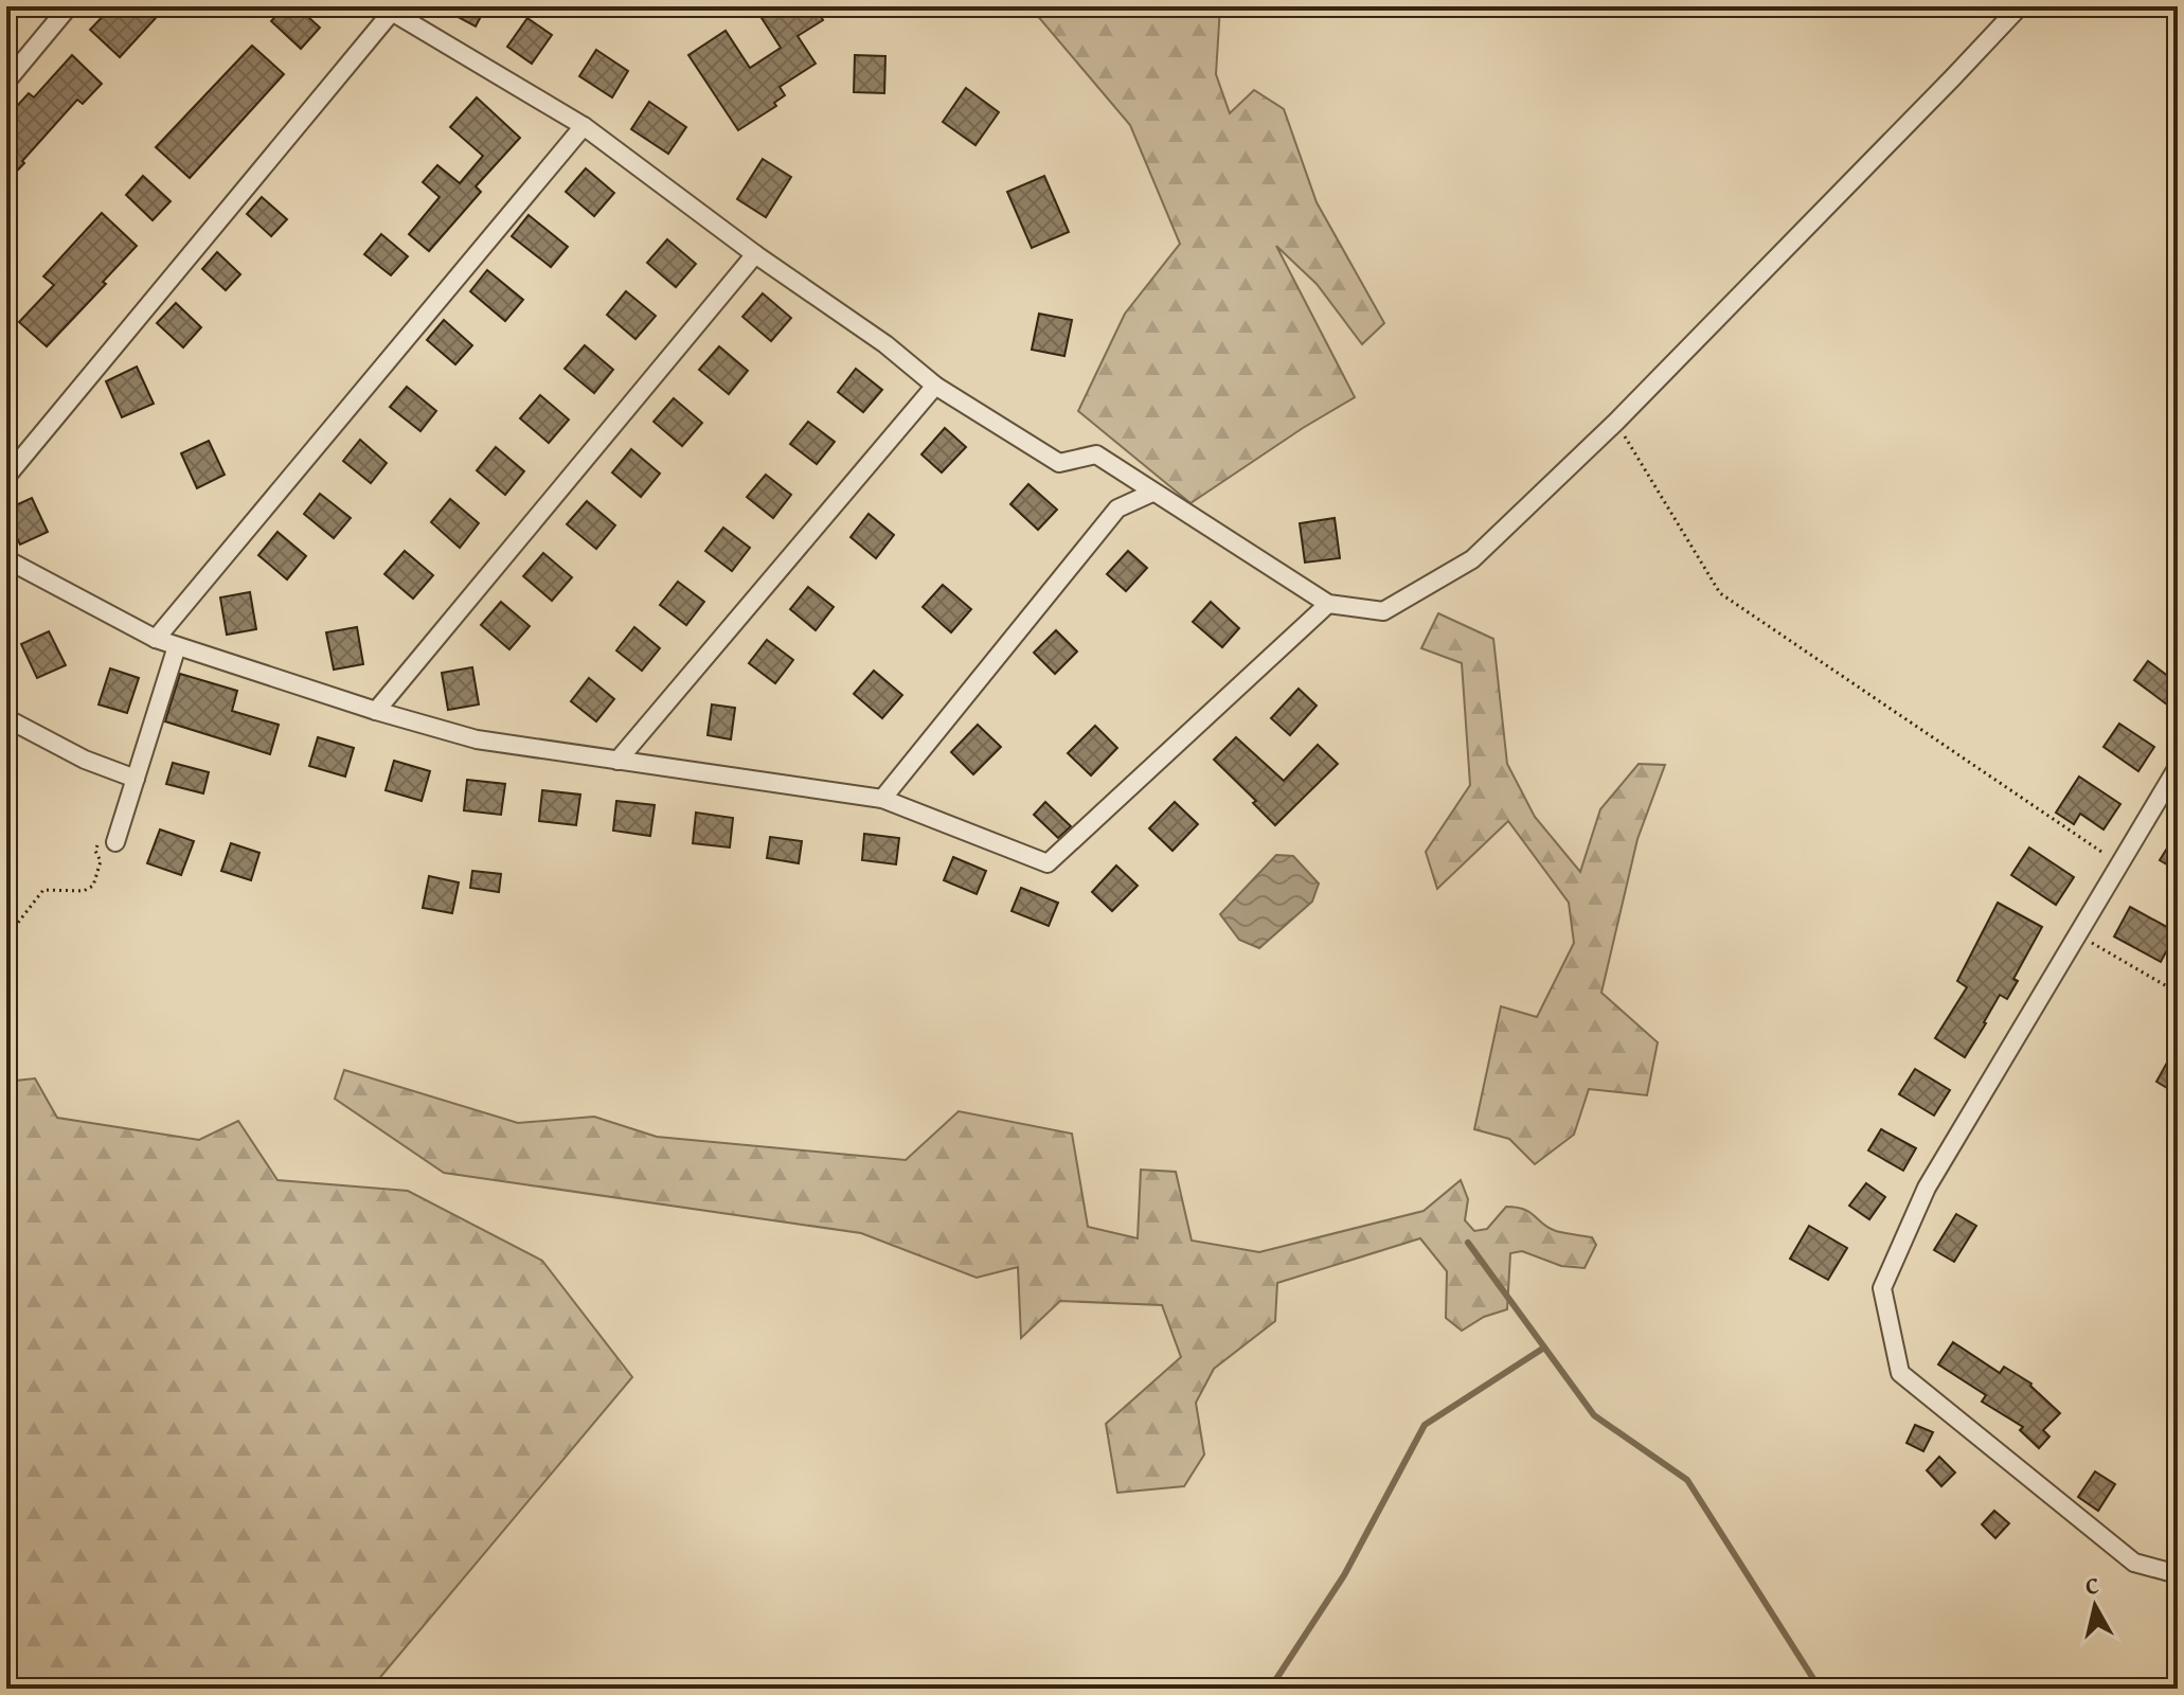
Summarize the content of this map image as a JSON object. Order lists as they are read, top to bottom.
{
  "north": "top"
}
